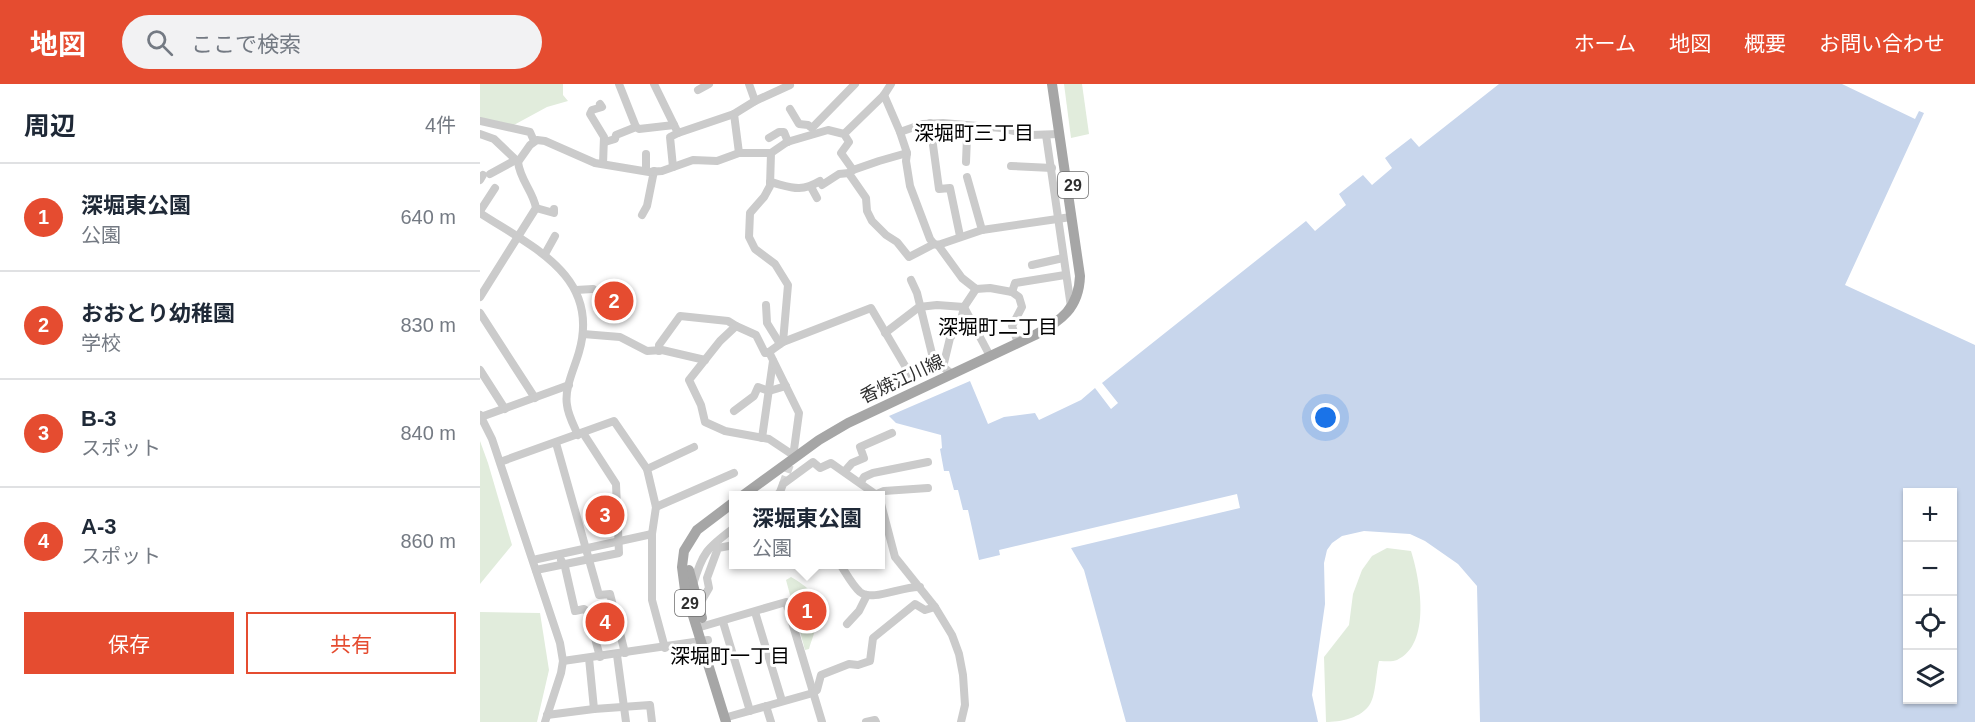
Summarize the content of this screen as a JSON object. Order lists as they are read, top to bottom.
{
  "streets": {
    "main road": ["29", "香焼江川線"]
  },
  "crossings": [
    ["29", "香焼江川線"]
  ],
  "districts": ["深堀町三丁目", "深堀町二丁目", "深堀町一丁目"],
  "page": {
    "header": "地図",
    "search": "ここで検索",
    "nav": [
      "ホーム",
      "地図",
      "概要",
      "お問い合わせ"
    ],
    "heading": ["周辺", "4件"],
    "list": [
      {
        "mark": "1",
        "name": "深堀東公園",
        "note": "公園",
        "value": "640 m"
      },
      {
        "mark": "2",
        "name": "おおとり幼稚園",
        "note": "学校",
        "value": "830 m"
      },
      {
        "mark": "3",
        "name": "B-3",
        "note": "スポット",
        "value": "840 m"
      },
      {
        "mark": "4",
        "name": "A-3",
        "note": "スポット",
        "value": "860 m"
      }
    ],
    "pins": [
      "2",
      "3",
      "1",
      "4"
    ],
    "map_buttons": ["+", "−"],
    "popup": ["深堀東公園", "公園"],
    "buttons": ["保存", "共有"]
  }
}
